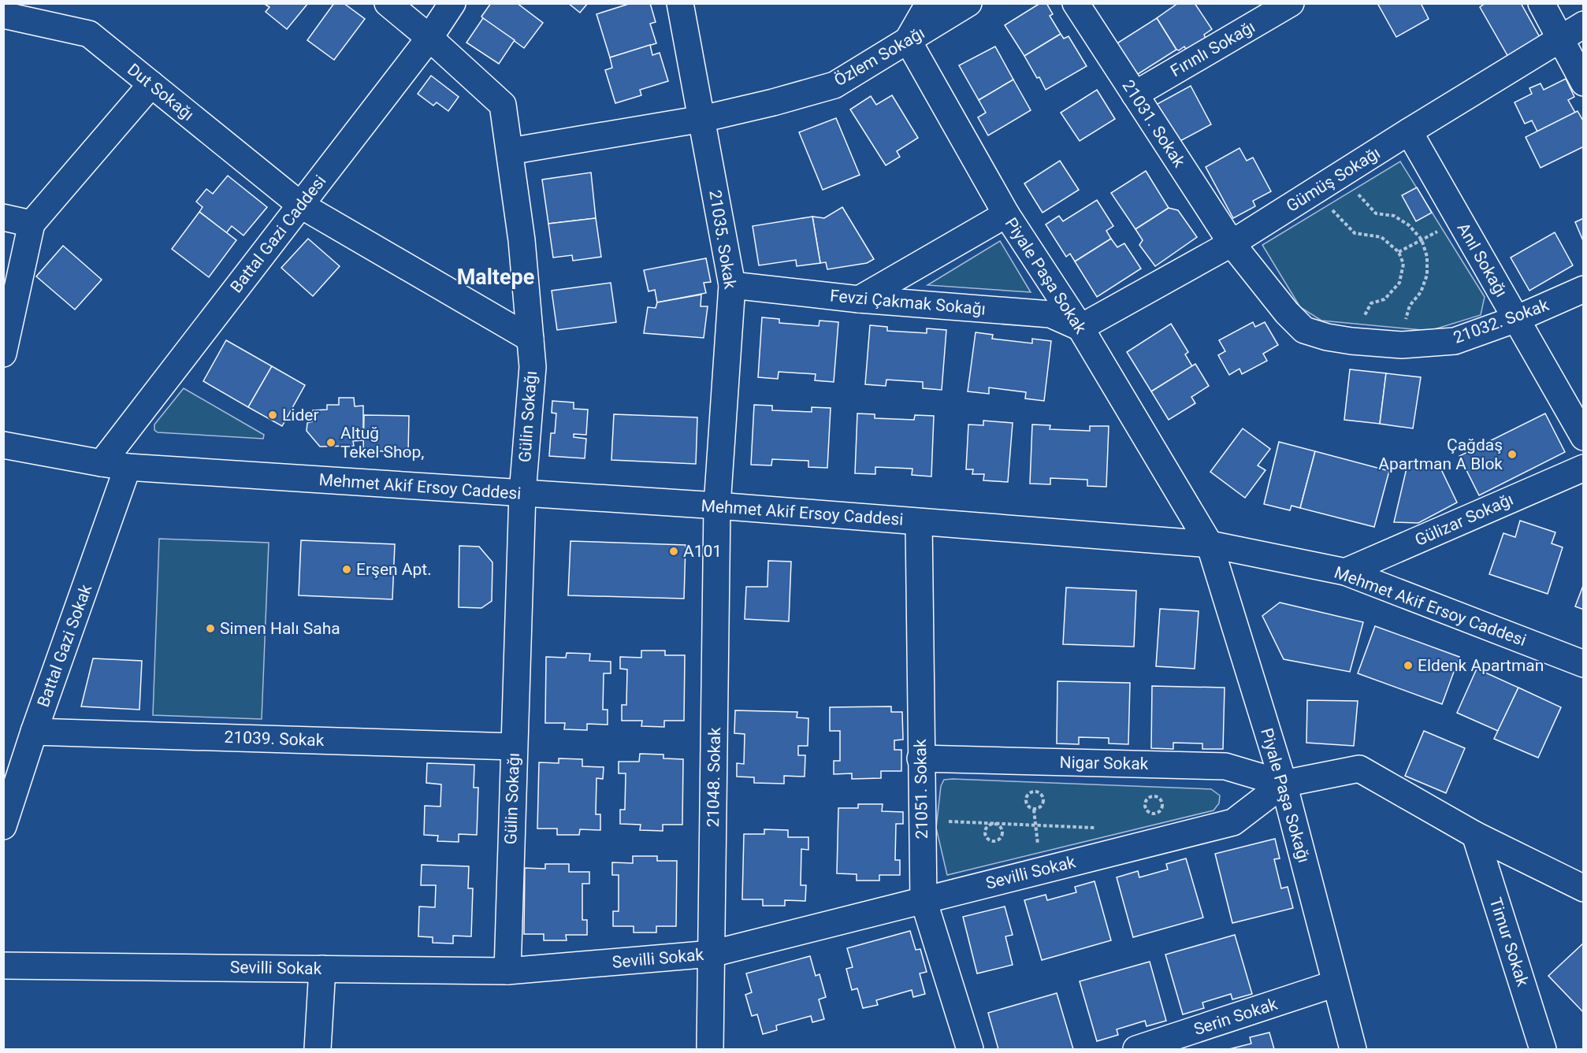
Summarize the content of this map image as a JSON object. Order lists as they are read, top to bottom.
{
  "streets": {
    "street": [
      "Fırınlı Sokağı",
      "Özlem Sokağı",
      "Dut Sokağı",
      "21031. Sokak",
      "Gümüş Sokağı",
      "Battal Gazi Caddesi",
      "21035. Sokak",
      "Anıl Sokağı",
      "Piyale Paşa Sokak",
      "Fevzi Çakmak Sokağı",
      "21032. Sokak",
      "Gülin Sokağı",
      "Mehmet Akif Ersoy Caddesi",
      "Gülizar Sokağı",
      "Battal Gazi Sokak",
      "21039. Sokak",
      "Nigar Sokak",
      "21048. Sokak",
      "21051. Sokak",
      "Piyale Paşa Sokağı",
      "Sevilli Sokak",
      "Timur Sokak",
      "Serin Sokak"
    ]
  },
  "crossings": [
    ["Fırınlı Sokağı", "21031. Sokak"],
    ["Özlem Sokağı", "21035. Sokak"],
    ["Özlem Sokağı", "Piyale Paşa Sokak"],
    ["Özlem Sokağı", "Gülin Sokağı"],
    ["Dut Sokağı", "Battal Gazi Caddesi"],
    ["Dut Sokağı", "Gülin Sokağı"],
    ["21031. Sokak", "Gümüş Sokağı"],
    ["21031. Sokak", "21032. Sokak"],
    ["Gümüş Sokağı", "Anıl Sokağı"],
    ["Gümüş Sokağı", "Piyale Paşa Sokak"],
    ["Gümüş Sokağı", "Fevzi Çakmak Sokağı"],
    ["Gümüş Sokağı", "21032. Sokak"],
    ["Battal Gazi Caddesi", "Gülin Sokağı"],
    ["Battal Gazi Caddesi", "Mehmet Akif Ersoy Caddesi"],
    ["21035. Sokak", "Fevzi Çakmak Sokağı"],
    ["21035. Sokak", "Mehmet Akif Ersoy Caddesi"],
    ["21035. Sokak", "21048. Sokak"],
    ["Anıl Sokağı", "21032. Sokak"],
    ["Piyale Paşa Sokak", "Fevzi Çakmak Sokağı"],
    ["Piyale Paşa Sokak", "Mehmet Akif Ersoy Caddesi"],
    ["Piyale Paşa Sokak", "Piyale Paşa Sokağı"],
    ["Gülin Sokağı", "Mehmet Akif Ersoy Caddesi"],
    ["Gülin Sokağı", "21039. Sokak"],
    ["Gülin Sokağı", "Sevilli Sokak"],
    ["Mehmet Akif Ersoy Caddesi", "Gülizar Sokağı"],
    ["Mehmet Akif Ersoy Caddesi", "Battal Gazi Sokak"],
    ["Mehmet Akif Ersoy Caddesi", "21048. Sokak"],
    ["Mehmet Akif Ersoy Caddesi", "21051. Sokak"],
    ["Mehmet Akif Ersoy Caddesi", "Piyale Paşa Sokağı"],
    ["Battal Gazi Sokak", "21039. Sokak"],
    ["Nigar Sokak", "21051. Sokak"],
    ["Nigar Sokak", "Piyale Paşa Sokağı"],
    ["Nigar Sokak", "Sevilli Sokak"],
    ["21048. Sokak", "Sevilli Sokak"],
    ["21051. Sokak", "Sevilli Sokak"],
    ["Piyale Paşa Sokağı", "Sevilli Sokak"],
    ["Piyale Paşa Sokağı", "Serin Sokak"]
  ],
  "districts": ["Maltepe"],
  "places": [
    "Lider",
    "Altuğ Tekel Shop,",
    "Çağdaş Apartman A Blok",
    "A101",
    "Erşen Apt.",
    "Simen Halı Saha",
    "Eldenk Apartman"
  ]
}
